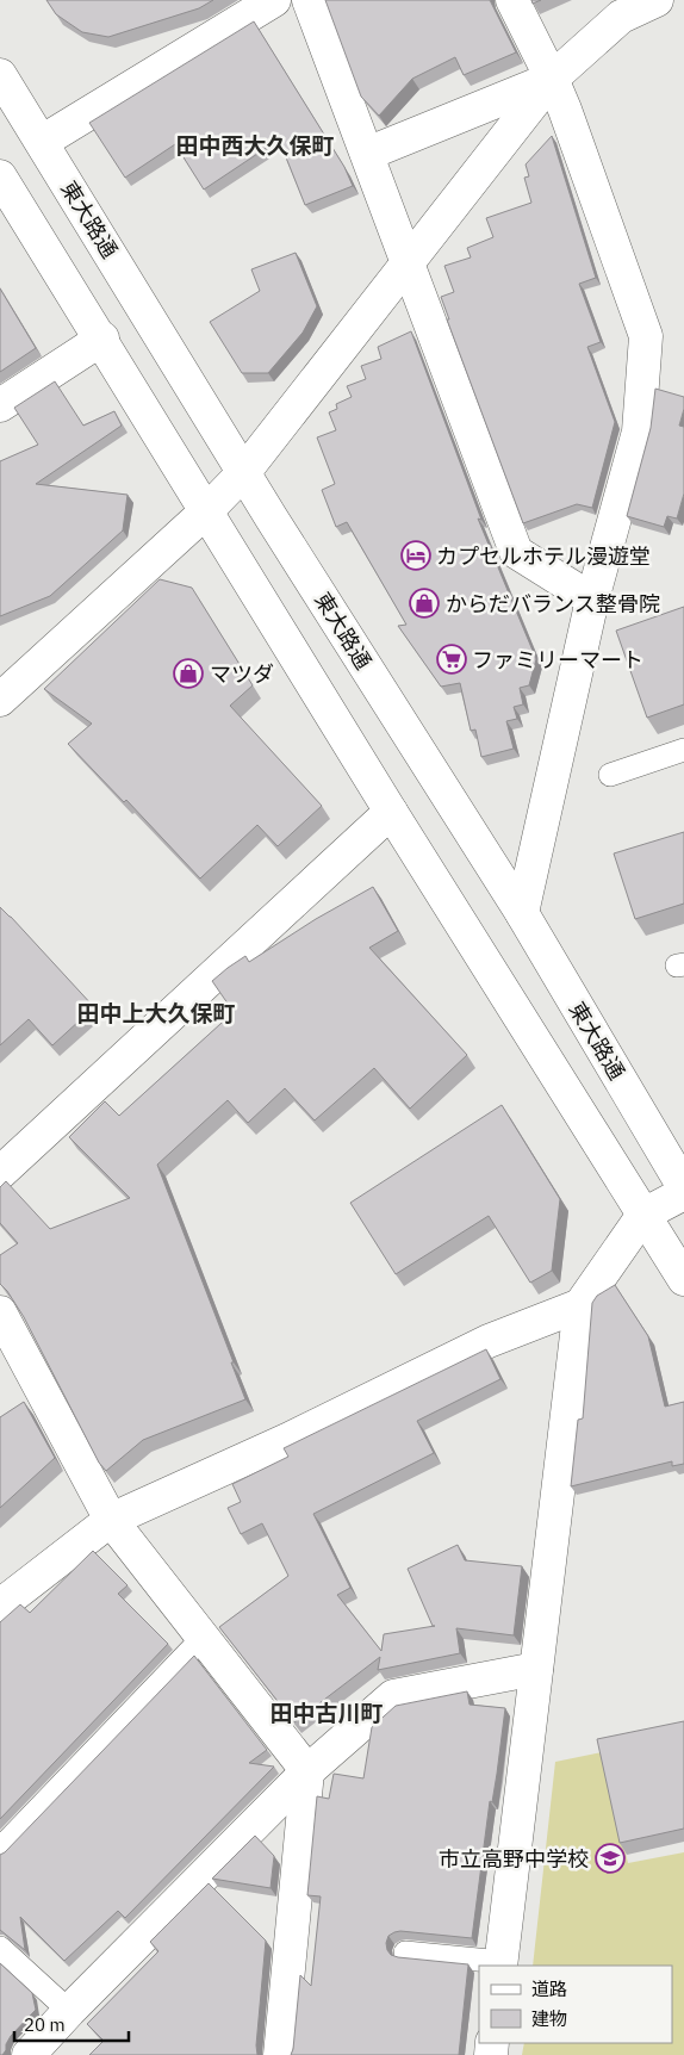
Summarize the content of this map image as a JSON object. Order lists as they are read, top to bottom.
{
  "streets": {
    "street": ["東大路通"]
  },
  "districts": ["田中西大久保町", "田中上大久保町", "田中古川町"],
  "places": {
    "hotel": ["カプセルホテル漫遊堂"],
    "shop": ["からだバランス整骨院", "マツダ"],
    "supermarket": ["ファミリーマート"],
    "school or university": ["市立高野中学校"]
  },
  "legend": ["道路", "建物"],
  "scale_bar": "20 m"
}
